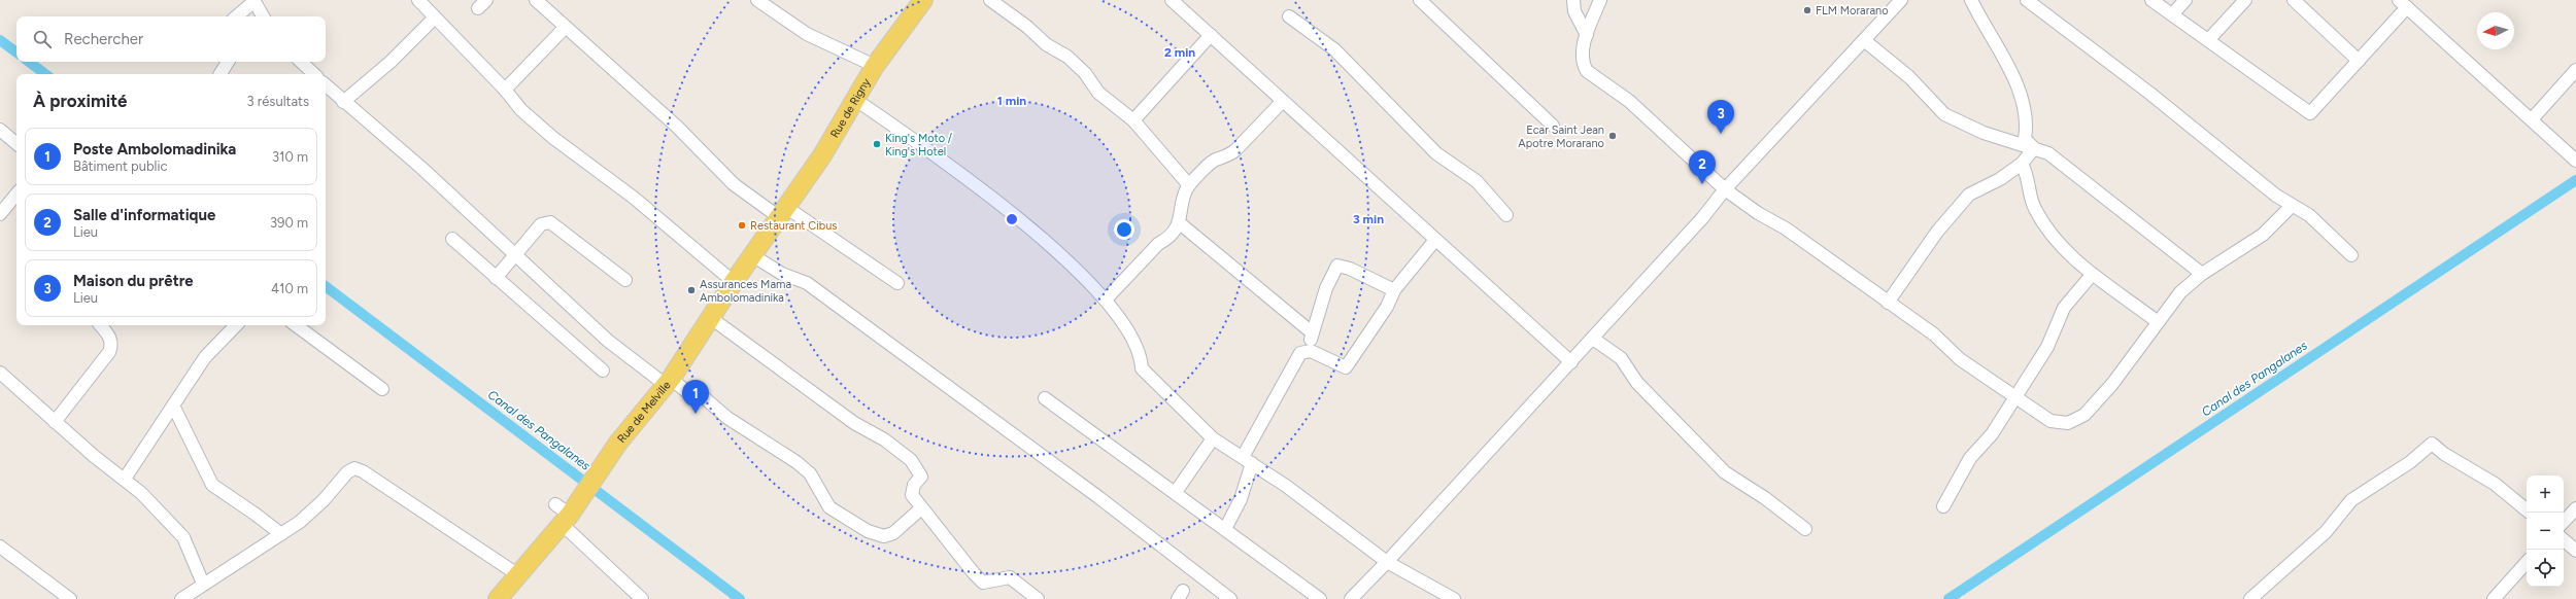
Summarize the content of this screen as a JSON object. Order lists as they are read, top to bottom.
{
  "streets": {
    "main road": ["Rue de Rigny", "Rue de Melville"]
  },
  "crossings": [
    ["Rue de Rigny", "Rue de Melville"]
  ],
  "water": ["Canal des Pangalanes"],
  "places": [
    "FLM Morarano",
    "Ecar Saint Jean Apotre Morarano",
    "King's Moto / King's Hotel",
    "Restaurant Cibus",
    "Assurances Mama Ambolomadinika"
  ],
  "north": "left",
  "page": {
    "search": "Rechercher",
    "heading": ["À proximité", "3 résultats"],
    "pins": ["3", "2", "1"],
    "list": [
      {
        "mark": "1",
        "name": "Poste Ambolomadinika",
        "note": "Bâtiment public",
        "value": "310 m"
      },
      {
        "mark": "2",
        "name": "Salle d'informatique",
        "note": "Lieu",
        "value": "390 m"
      },
      {
        "mark": "3",
        "name": "Maison du prêtre",
        "note": "Lieu",
        "value": "410 m"
      }
    ],
    "map_buttons": ["+", "−"]
  },
  "rings": ["2 min", "1 min", "3 min"]
}
